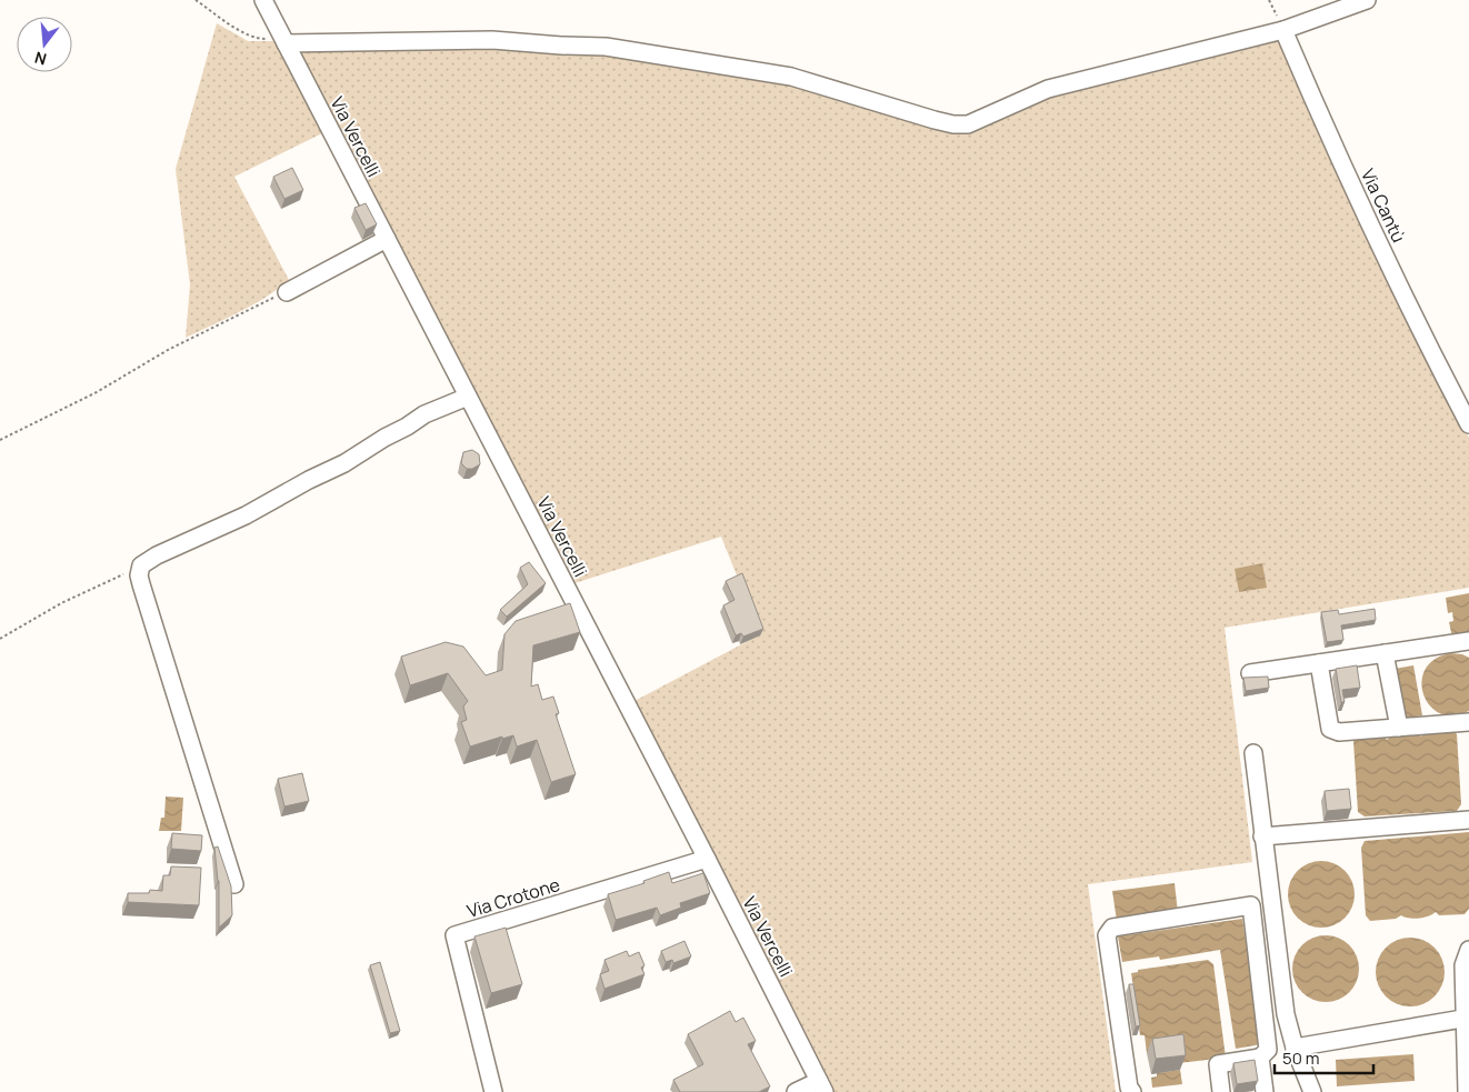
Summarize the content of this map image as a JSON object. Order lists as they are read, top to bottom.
{
  "streets": {
    "street": ["Via Vercelli", "Via Cantù", "Via Crotone"]
  },
  "crossings": [
    ["Via Vercelli", "Via Crotone"]
  ],
  "scale_bar": "50 m",
  "north": "bottom"
}
